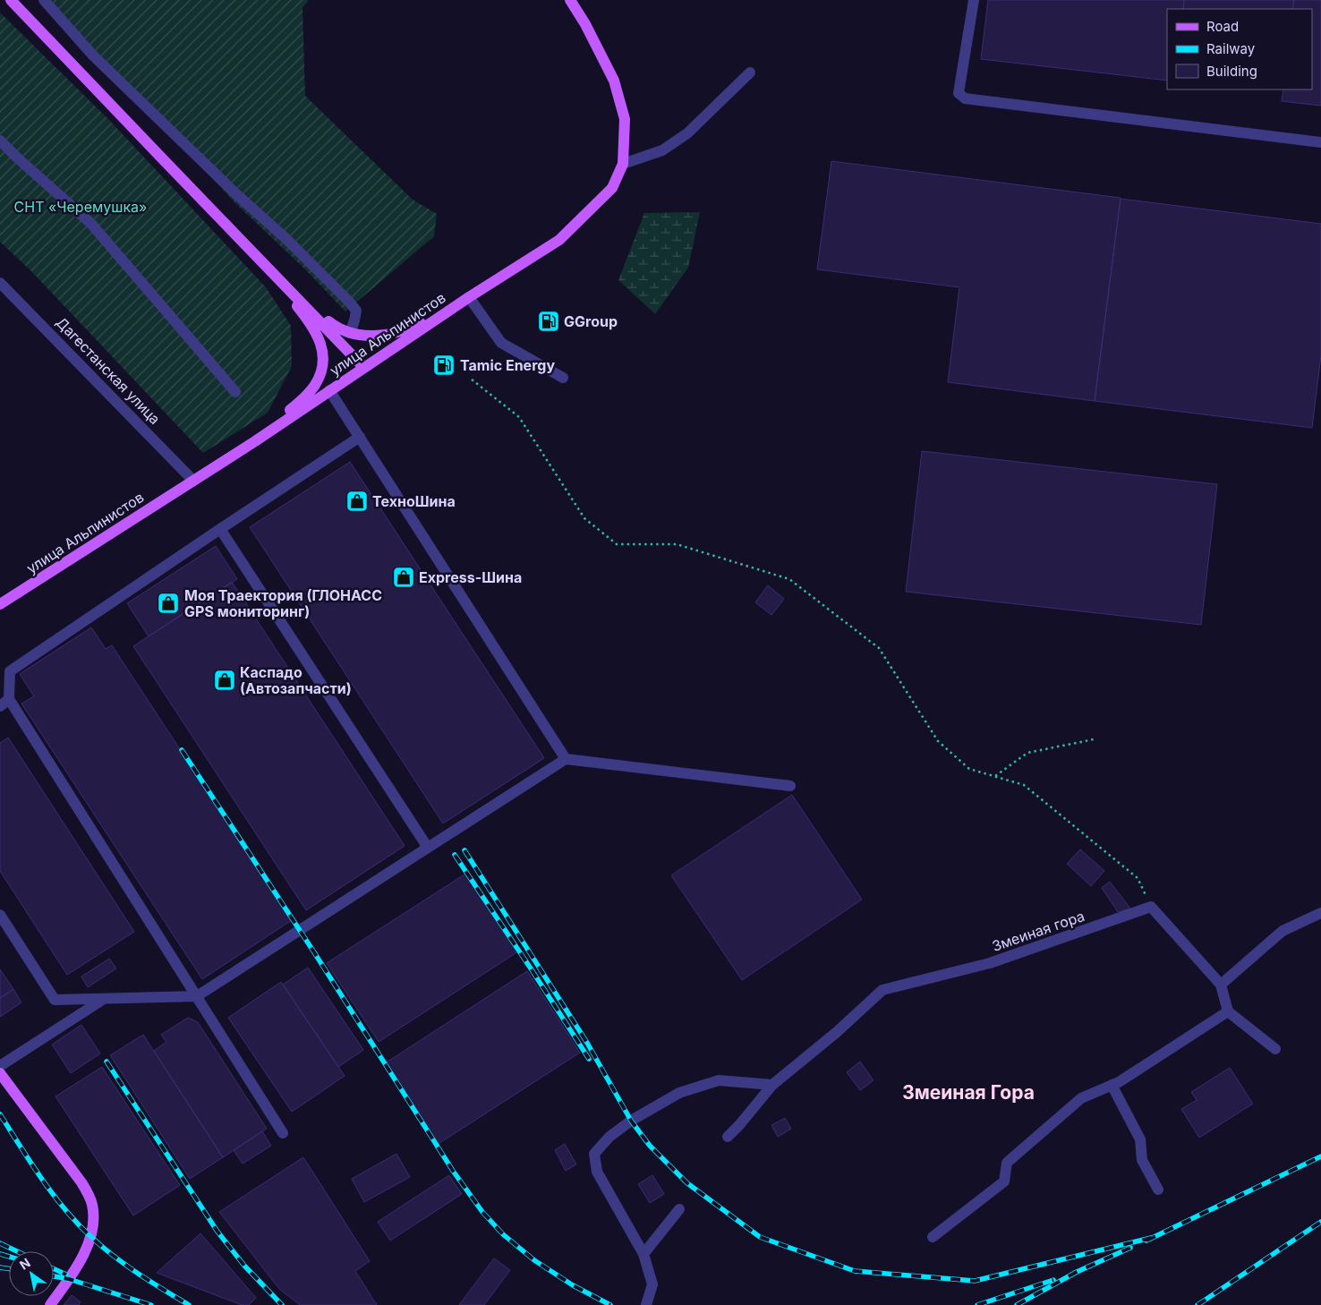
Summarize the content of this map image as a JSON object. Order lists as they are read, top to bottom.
{
  "streets": {
    "main road": ["улица Альпинистов"],
    "street": ["Дагестанская улица", "Змеиная гора"]
  },
  "crossings": [
    ["улица Альпинистов", "Дагестанская улица"]
  ],
  "districts": ["Змеиная Гора"],
  "parks": ["СНТ «Черемушка»"],
  "places": {
    "fuel station": ["GGroup", "Tamic Energy"],
    "shop": [
      "ТехноШина",
      "Express-Шина",
      "Моя Траектория (ГЛОНАСС GPS мониторинг)",
      "Каспадо (Автозапчасти)"
    ]
  },
  "legend": ["Road", "Railway", "Building"],
  "north": "top left"
}
